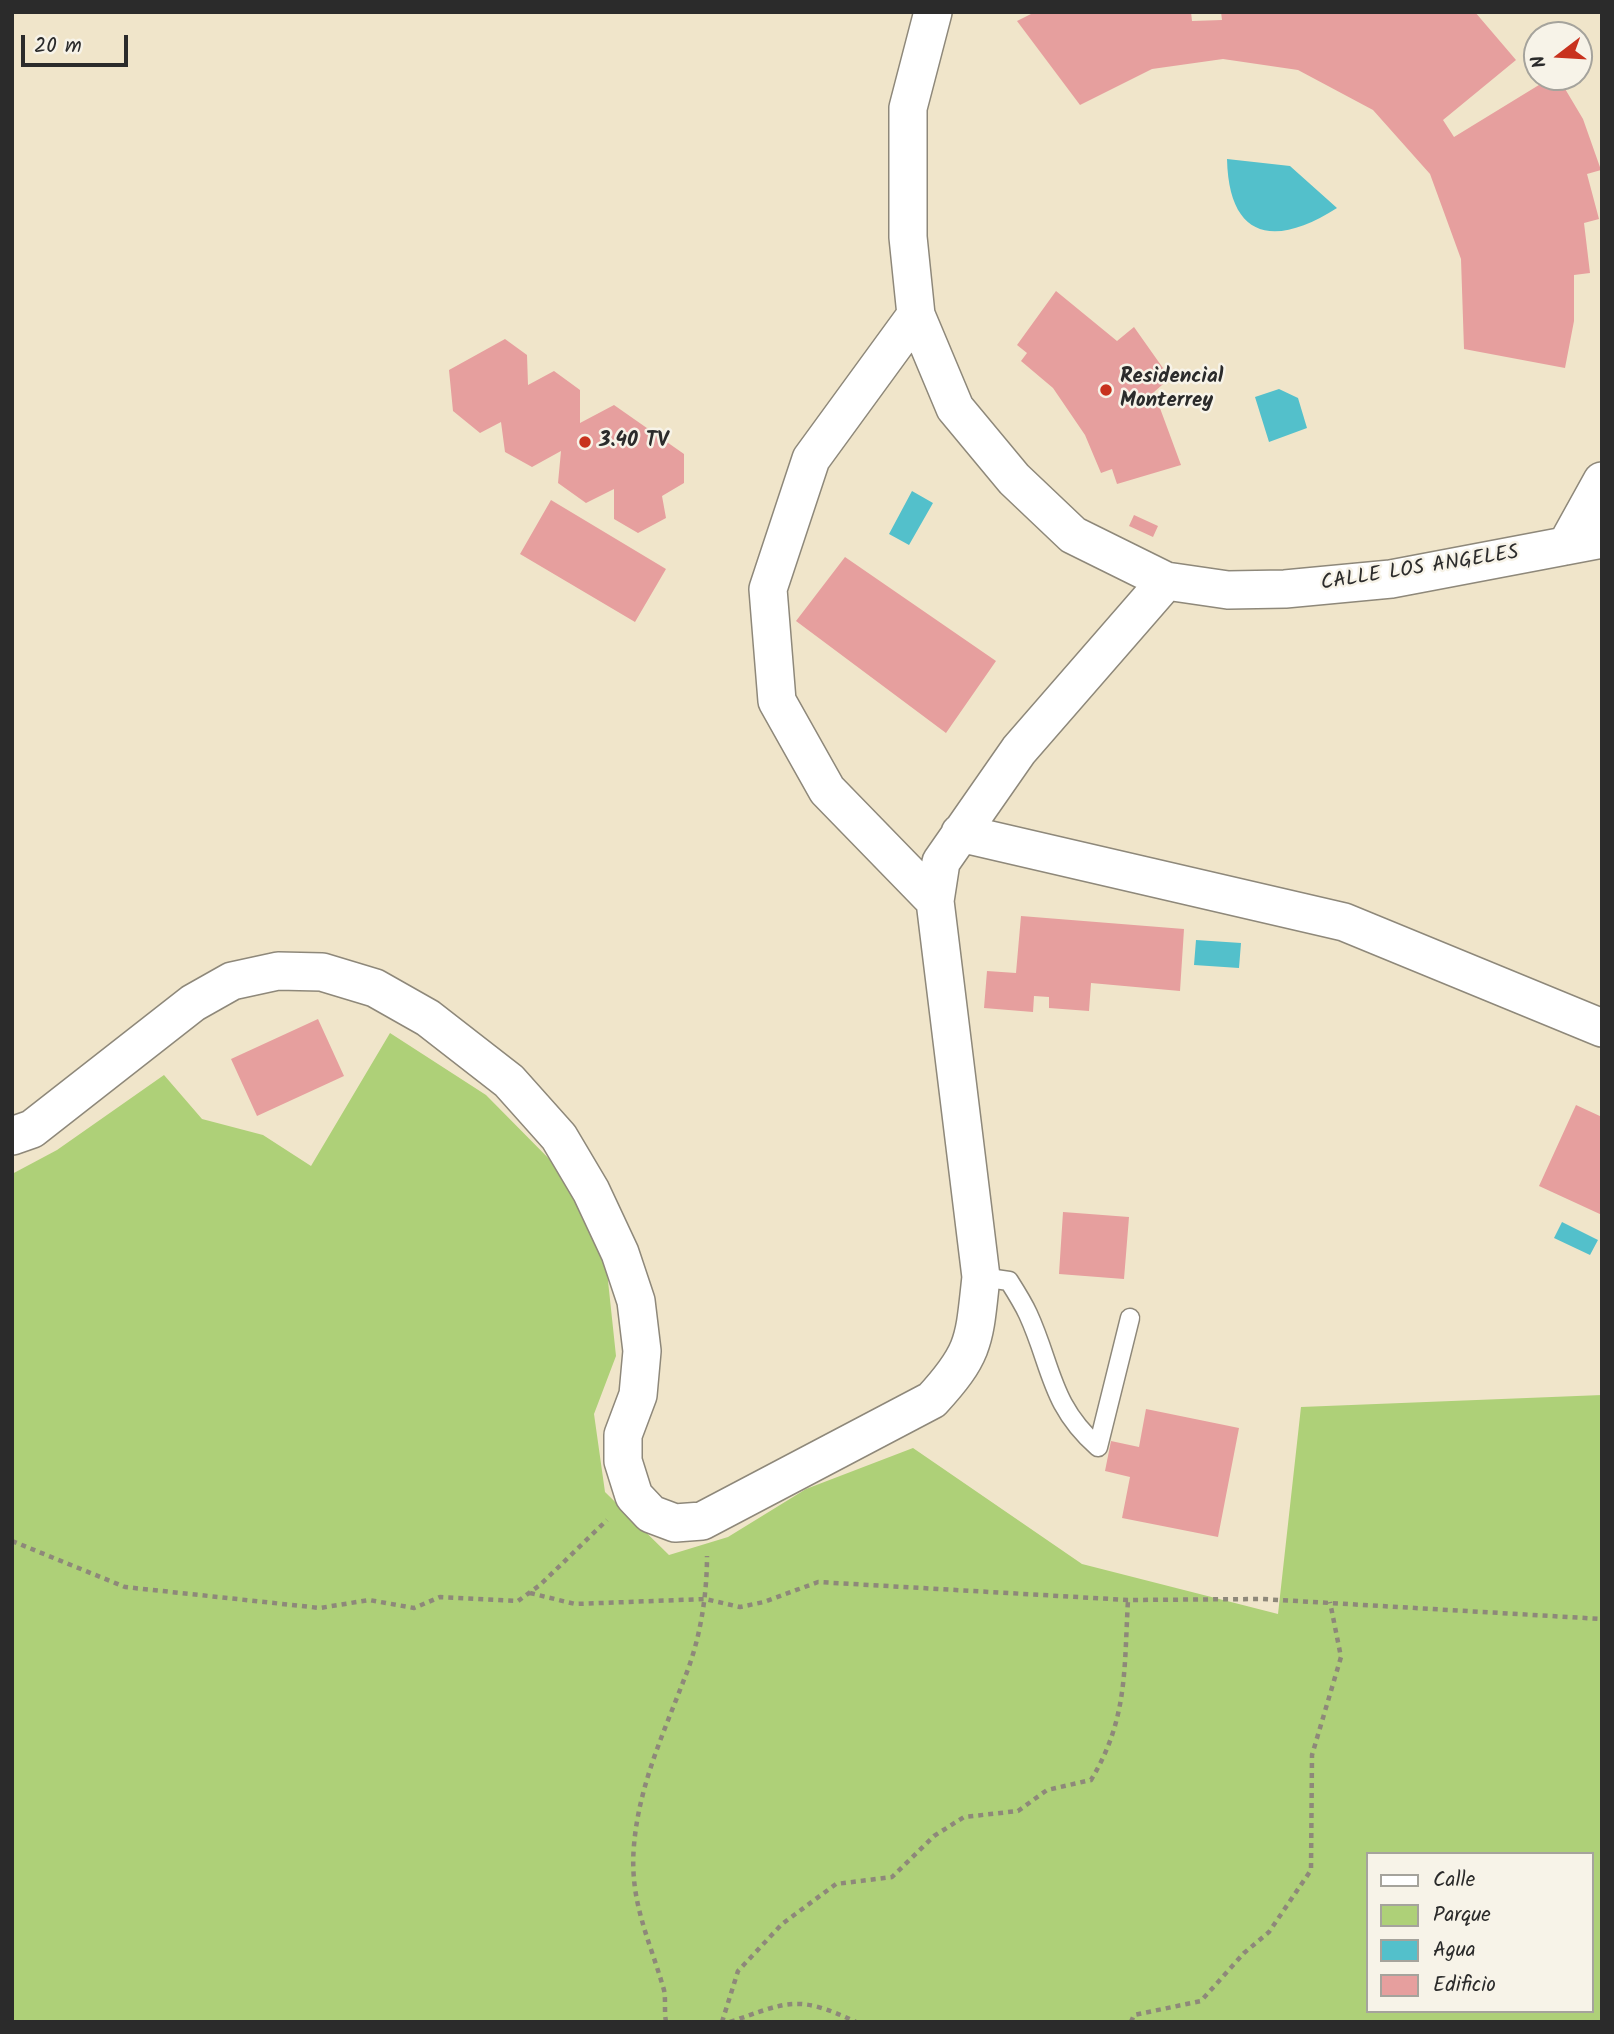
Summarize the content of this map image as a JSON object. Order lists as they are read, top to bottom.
{
  "streets": {
    "street": ["CALLE LOS ANGELES"]
  },
  "places": ["Residencial Monterrey", "3.40 TV"],
  "legend": [
    "Calle",
    "Parque",
    "Agua",
    "Edificio"
  ],
  "scale_bar": "20 m",
  "north": "left"
}
